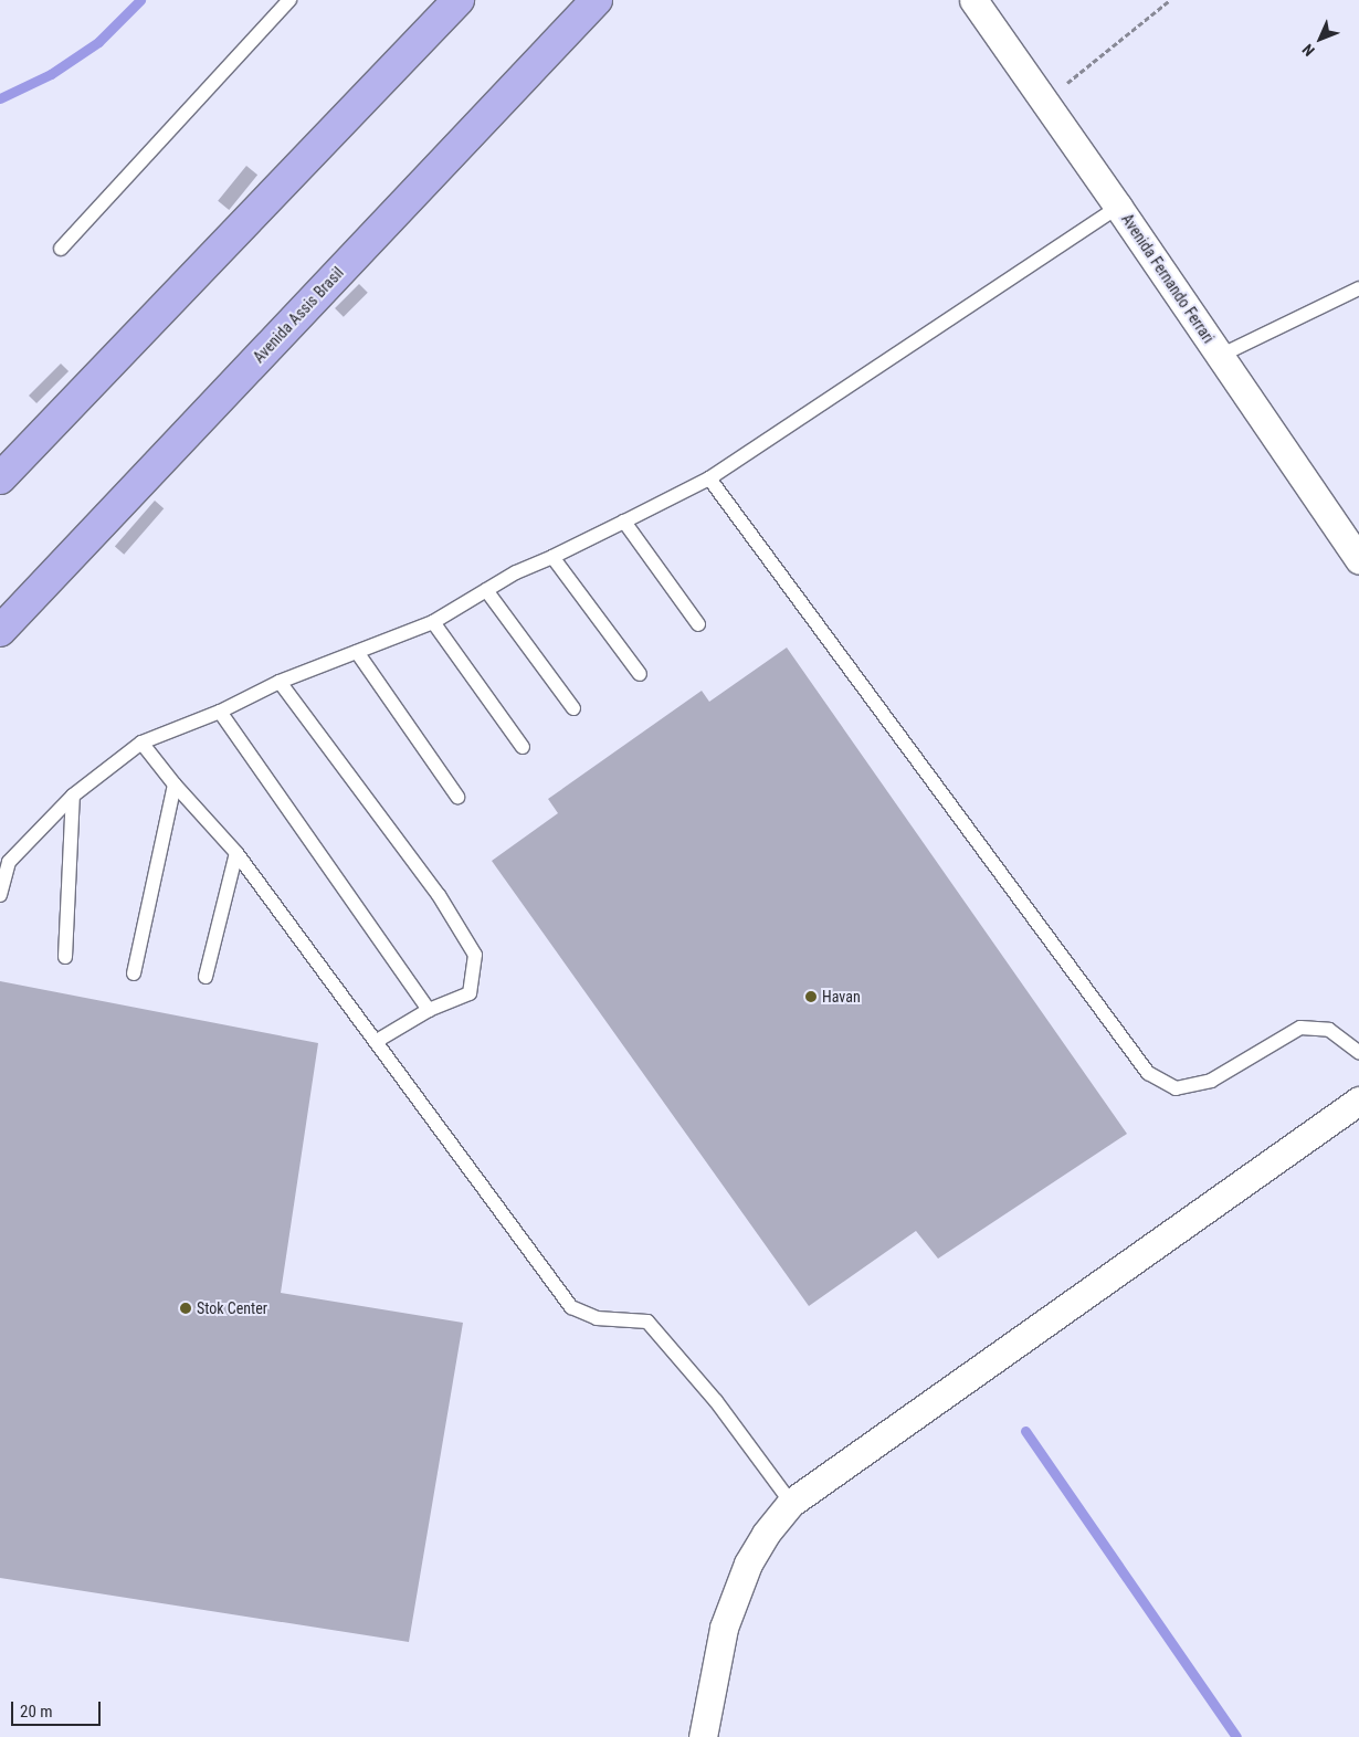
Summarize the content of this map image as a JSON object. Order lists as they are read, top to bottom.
{
  "streets": {
    "main road": ["Avenida Assis Brasil"],
    "street": ["Avenida Fernando Ferrari"]
  },
  "places": ["Havan", "Stok Center"],
  "scale_bar": "20 m",
  "north": "bottom left"
}
